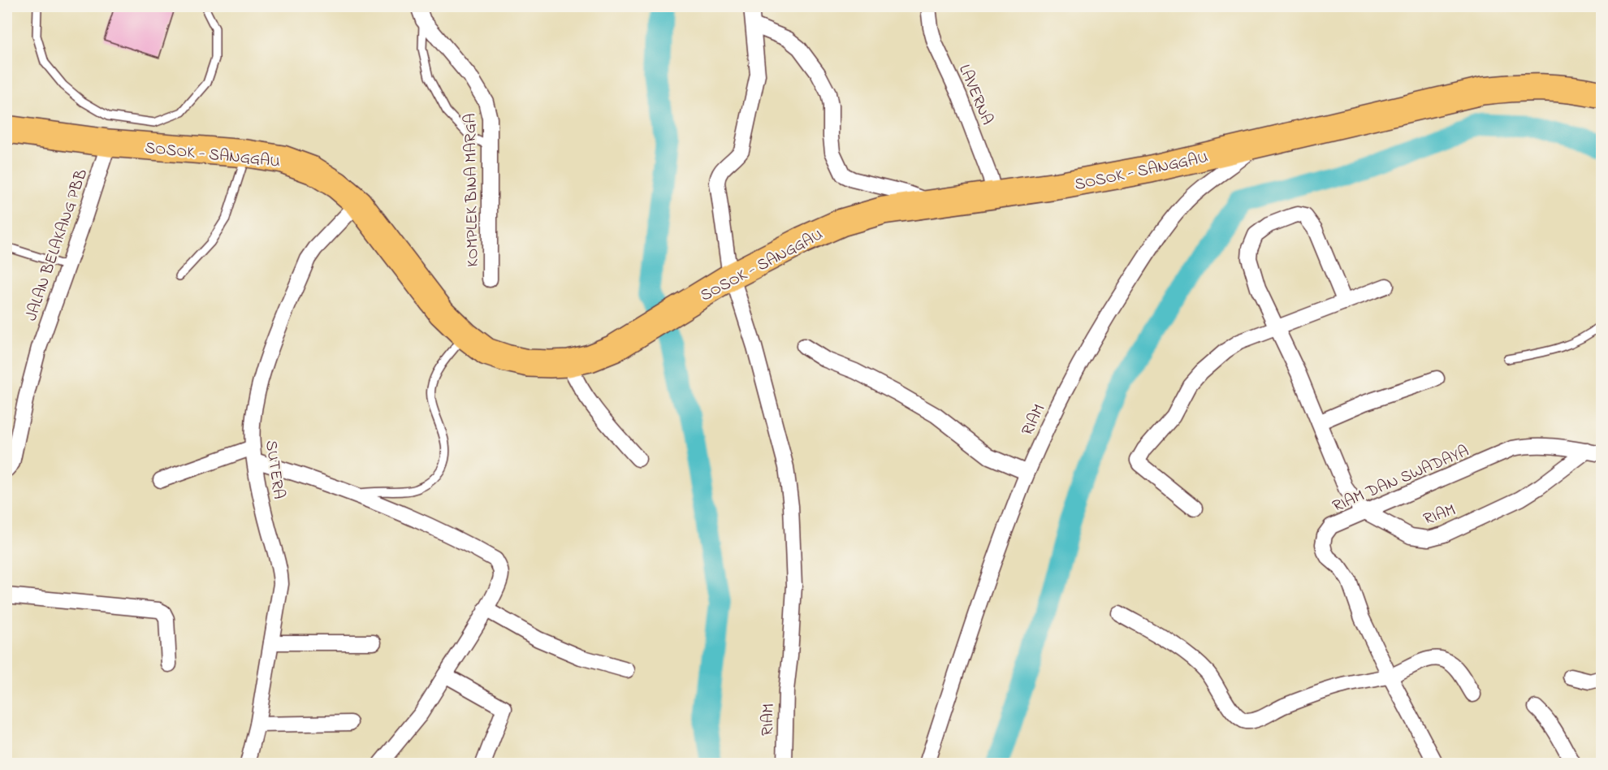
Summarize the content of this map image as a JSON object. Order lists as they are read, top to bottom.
{
  "streets": {
    "highway": ["SOSOK - SANGGAU"],
    "street": [
      "LAVERNA",
      "KOMPLEK BINA MARGA",
      "JALAN BELAKANG PBB",
      "RIAM",
      "SUTERA",
      "RIAM DAN SWADAYA"
    ]
  },
  "crossings": [
    ["LAVERNA", "SOSOK - SANGGAU"],
    ["SOSOK - SANGGAU", "JALAN BELAKANG PBB"],
    ["SOSOK - SANGGAU", "RIAM"],
    ["SOSOK - SANGGAU", "SUTERA"],
    ["RIAM", "RIAM DAN SWADAYA"]
  ]
}
